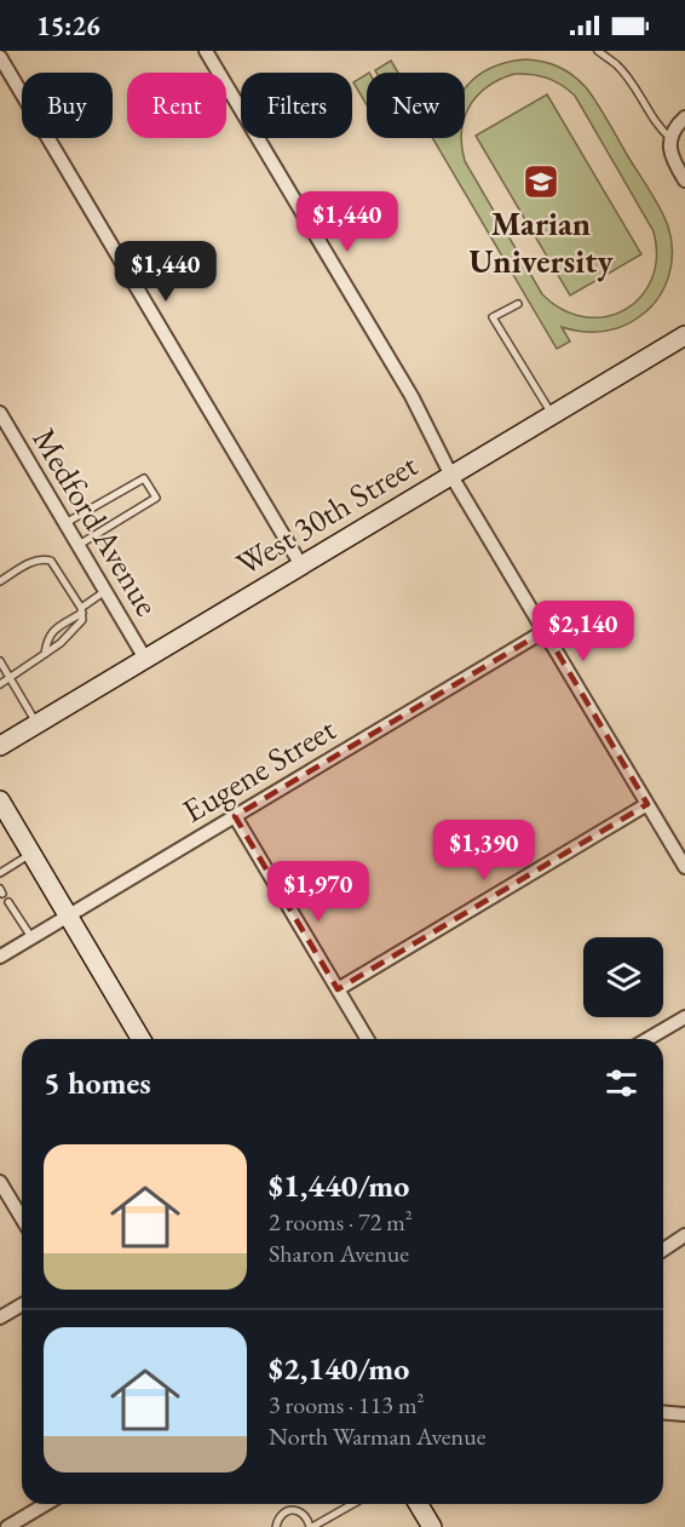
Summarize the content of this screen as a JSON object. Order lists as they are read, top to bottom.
{
  "streets": {
    "main road": ["West 30th Street"],
    "street": ["Medford Avenue", "Eugene Street"]
  },
  "crossings": [
    ["West 30th Street", "Medford Avenue"]
  ],
  "places": {
    "school or university": ["Marian University"]
  },
  "page": {
    "status": "15:26",
    "chip": [
      "Buy",
      "Rent",
      "Filters",
      "New"
    ],
    "price": [
      "$1,440",
      "$1,440",
      "$2,140",
      "$1,390",
      "$1,970"
    ],
    "heading": "5 homes",
    "list": [
      {
        "name": "$1,440/mo",
        "note": "2 rooms · 72 m² · Sharon Avenue"
      },
      {
        "name": "$2,140/mo",
        "note": "3 rooms · 113 m² · North Warman Avenue"
      }
    ]
  }
}
